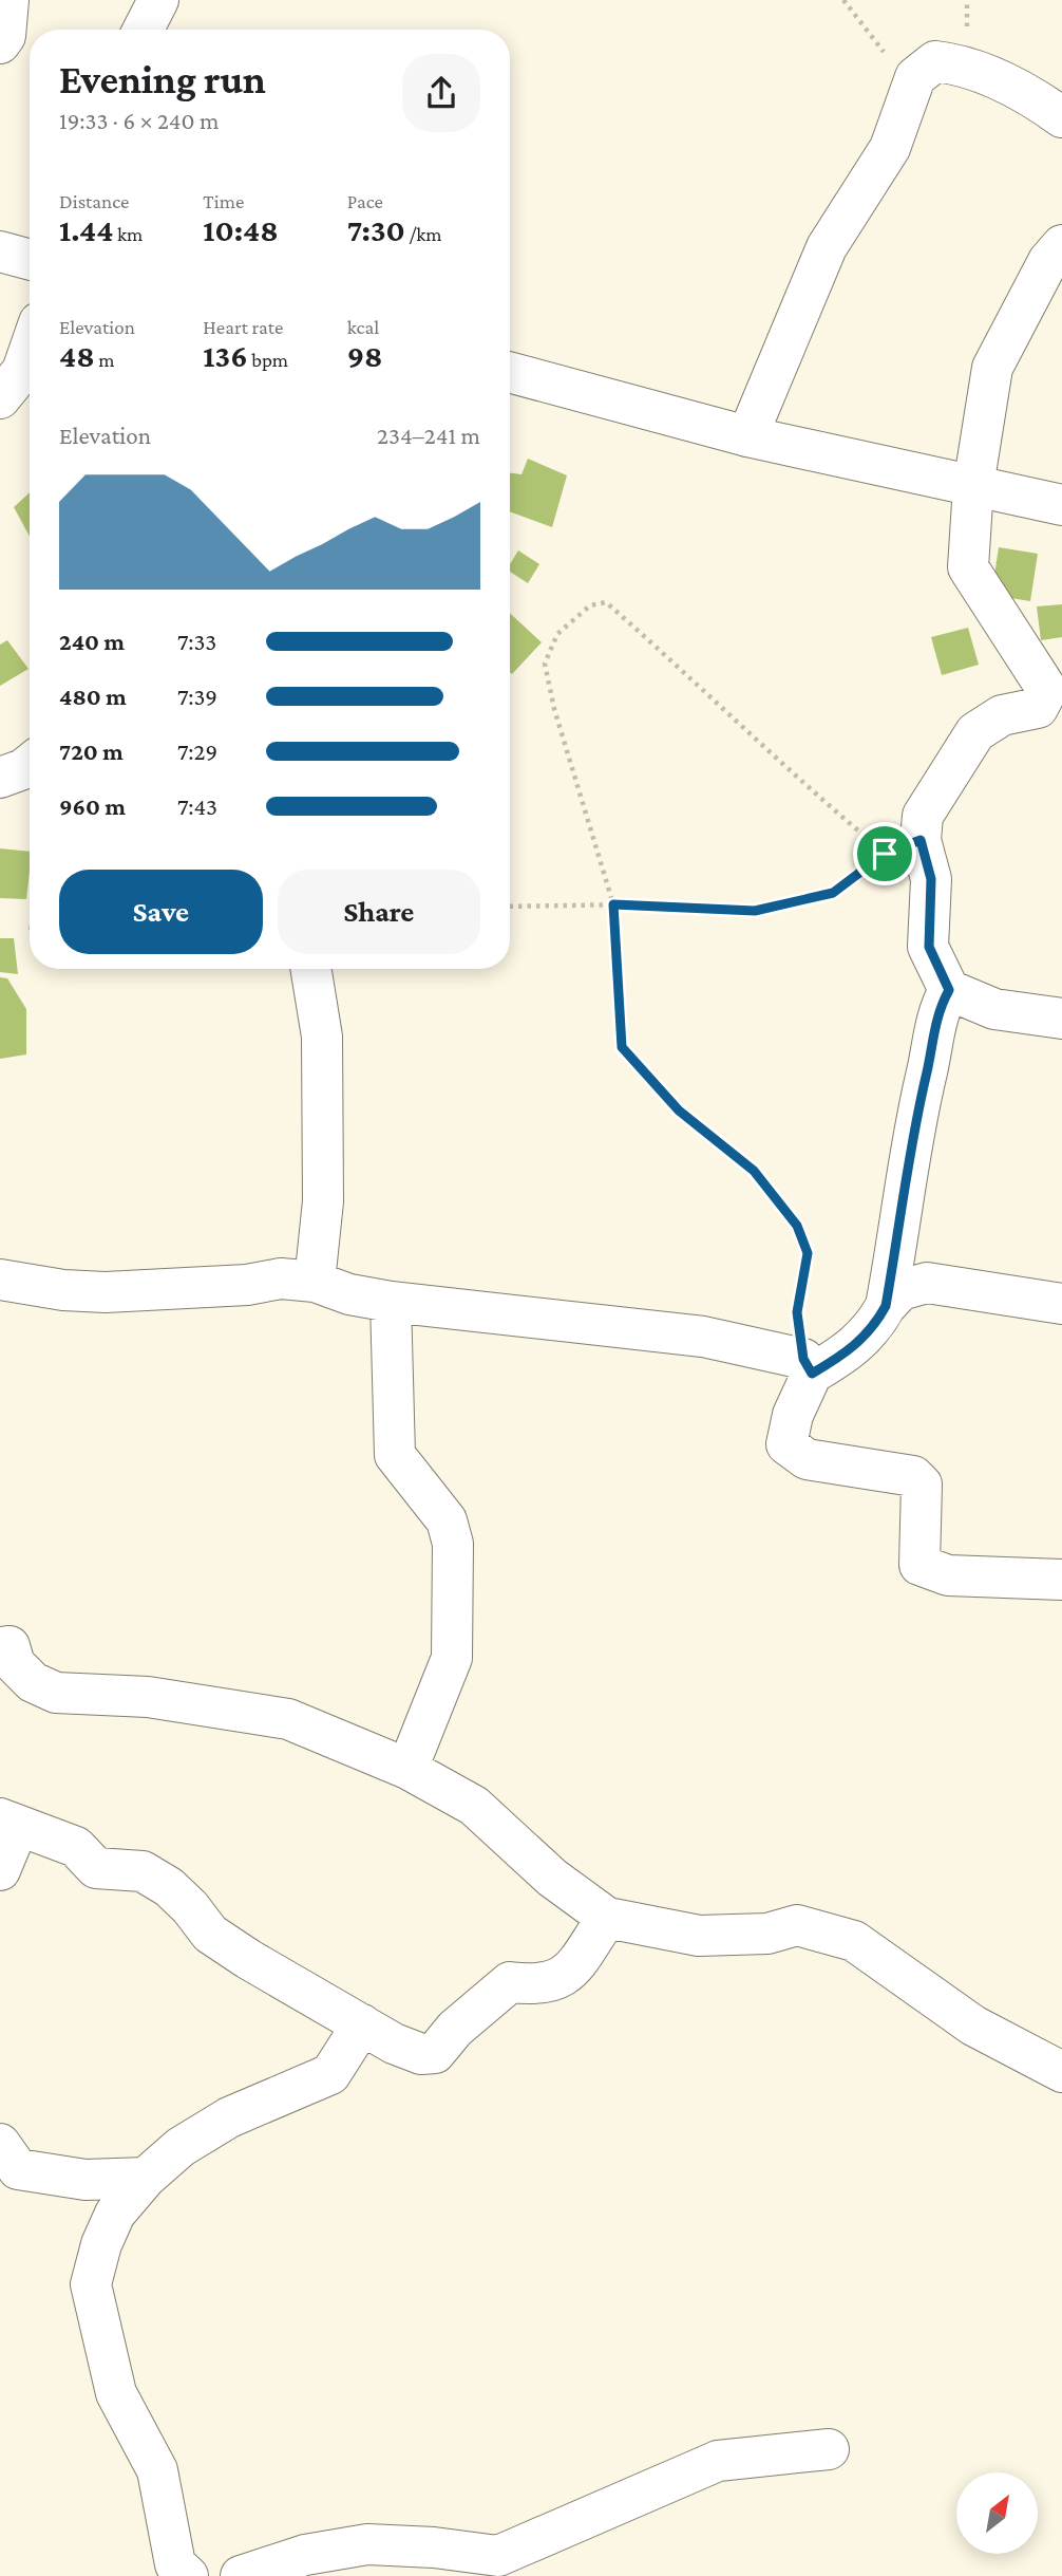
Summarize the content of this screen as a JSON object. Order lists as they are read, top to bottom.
{
  "north": "top right",
  "page": {
    "heading": ["Evening run", "19:33 · 6 × 240 m"],
    "stats": [
      ["Distance", "1.44 km"],
      ["Time", "10:48"],
      ["Pace", "7:30 /km"],
      ["Elevation", "48 m"],
      ["Heart rate", "136 bpm"],
      ["kcal", "98"]
    ],
    "chart": ["Elevation", "234–241 m"],
    "list": [
      {
        "name": "240 m",
        "note": "7:33"
      },
      {
        "name": "480 m",
        "note": "7:39"
      },
      {
        "name": "720 m",
        "note": "7:29"
      },
      {
        "name": "960 m",
        "note": "7:43"
      }
    ],
    "buttons": ["Save", "Share"]
  }
}
